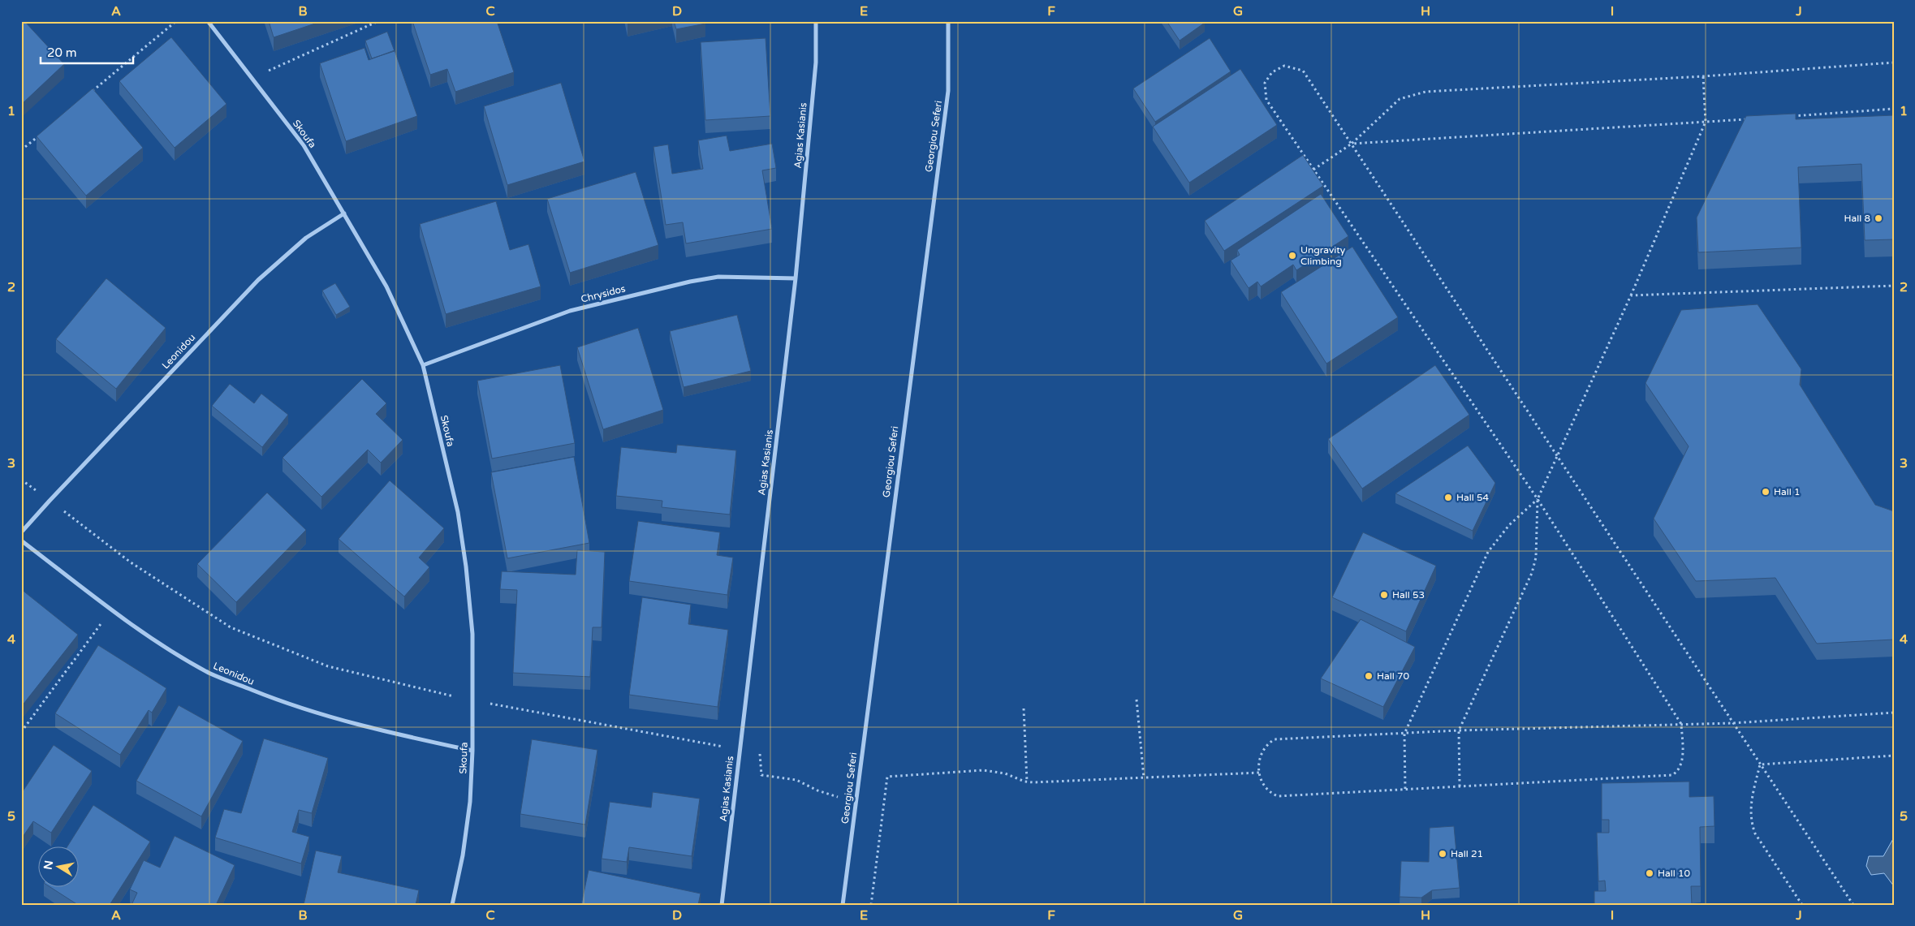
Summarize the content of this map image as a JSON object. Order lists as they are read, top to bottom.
{
  "streets": {
    "street": [
      "Skoufa",
      "Agias Kasianis",
      "Georgiou Seferi",
      "Chrysidos",
      "Leonidou"
    ]
  },
  "crossings": [
    ["Skoufa", "Chrysidos"],
    ["Skoufa", "Leonidou"],
    ["Agias Kasianis", "Chrysidos"]
  ],
  "places": [
    "Hall 8",
    "Ungravity Climbing",
    "Hall 1",
    "Hall 54",
    "Hall 53",
    "Hall 70",
    "Hall 21",
    "Hall 10"
  ],
  "scale_bar": "20 m",
  "north": "left",
  "grid": {
    "columns": [
      "A",
      "B",
      "C",
      "D",
      "E",
      "F",
      "G",
      "H",
      "I",
      "J"
    ],
    "rows": [
      "1",
      "2",
      "3",
      "4",
      "5"
    ]
  }
}
